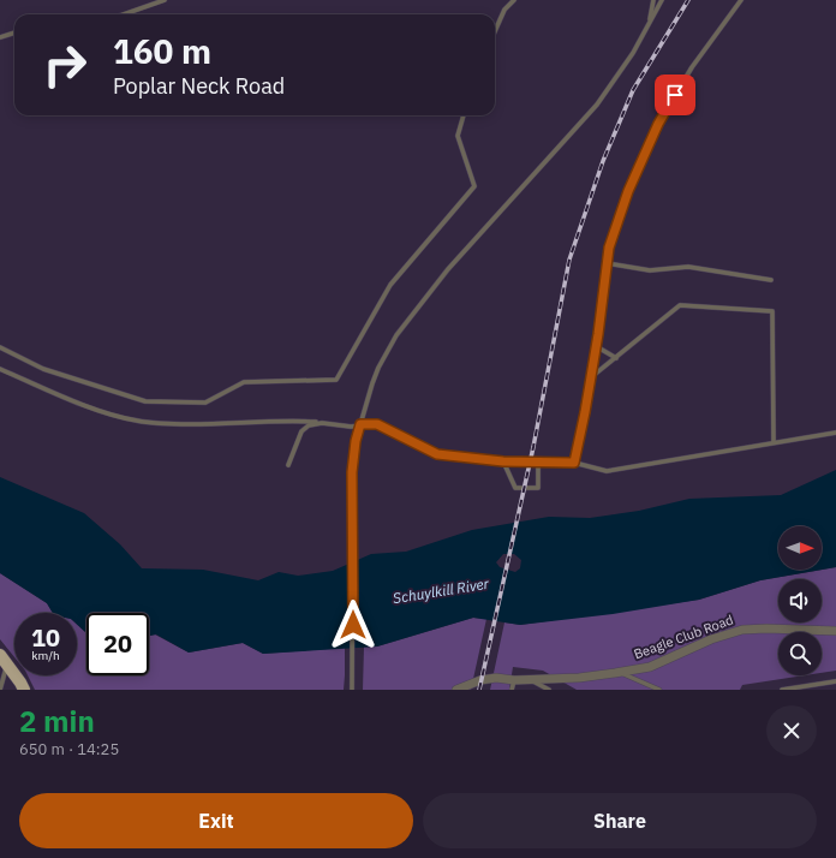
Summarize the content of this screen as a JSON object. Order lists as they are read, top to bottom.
{
  "streets": {
    "street": ["Beagle Club Road"]
  },
  "water": ["Schuylkill River"],
  "north": "right",
  "page": {
    "turn": ["160 m", "Poplar Neck Road"],
    "speed": "10 km/h",
    "limit": "20",
    "heading": ["2 min", "650 m · 14:25"],
    "buttons": ["Exit", "Share"]
  }
}
